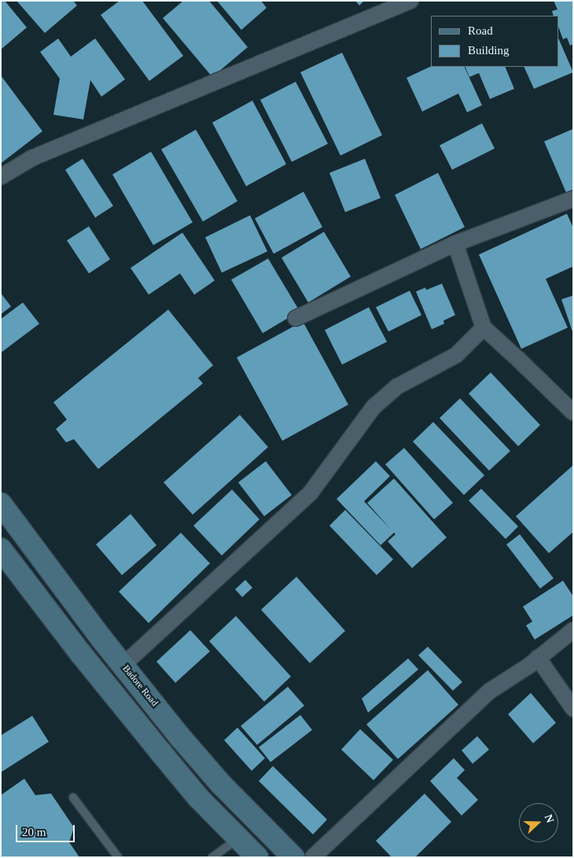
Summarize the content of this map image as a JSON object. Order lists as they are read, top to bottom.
{
  "streets": {
    "main road": ["Badore Road"]
  },
  "legend": ["Road", "Building"],
  "scale_bar": "20 m",
  "north": "right"
}
